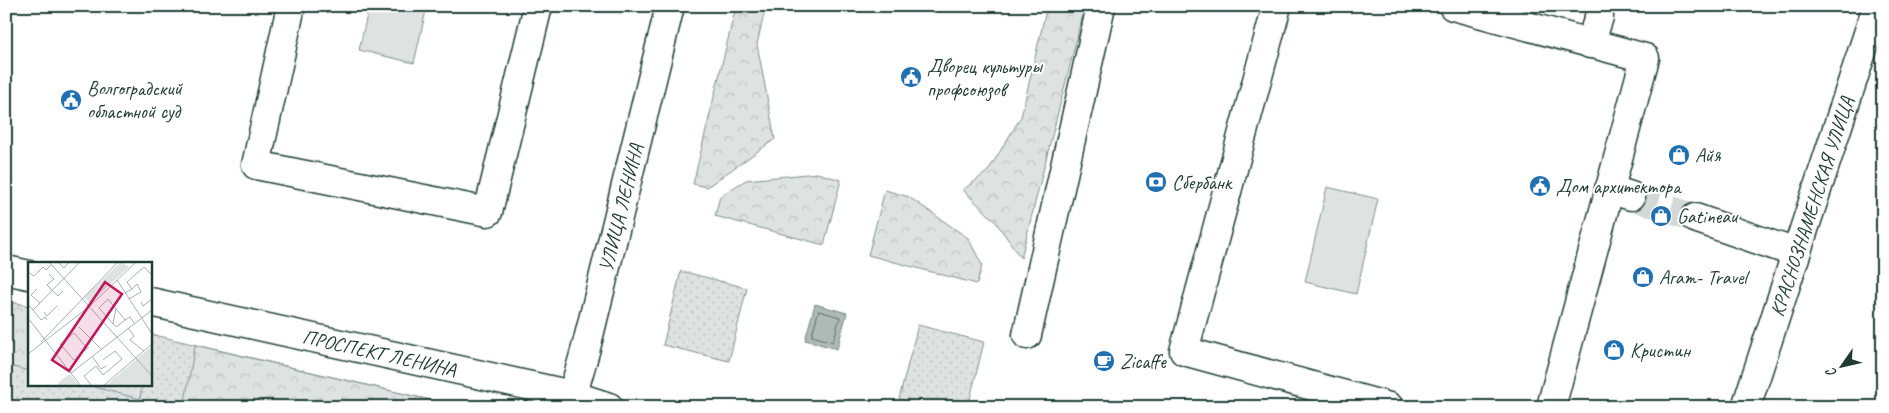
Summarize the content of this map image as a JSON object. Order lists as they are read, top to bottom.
{
  "streets": {
    "main road": ["КРАСНОЗНАМЕНСКАЯ УЛИЦА", "УЛИЦА ЛЕНИНА", "ПРОСПЕКТ ЛЕНИНА"]
  },
  "crossings": [
    ["УЛИЦА ЛЕНИНА", "ПРОСПЕКТ ЛЕНИНА"]
  ],
  "places": {
    "public building": ["Дворец культуры профсоюзов", "Волгоградский областной суд", "Дом архитектора"],
    "shop": [
      "Айя",
      "Gatineau",
      "Агат- Travel",
      "Кристин"
    ],
    "bank": ["Сбербанк"],
    "cafe": ["Zicaffe"]
  },
  "north": "bottom left"
}
